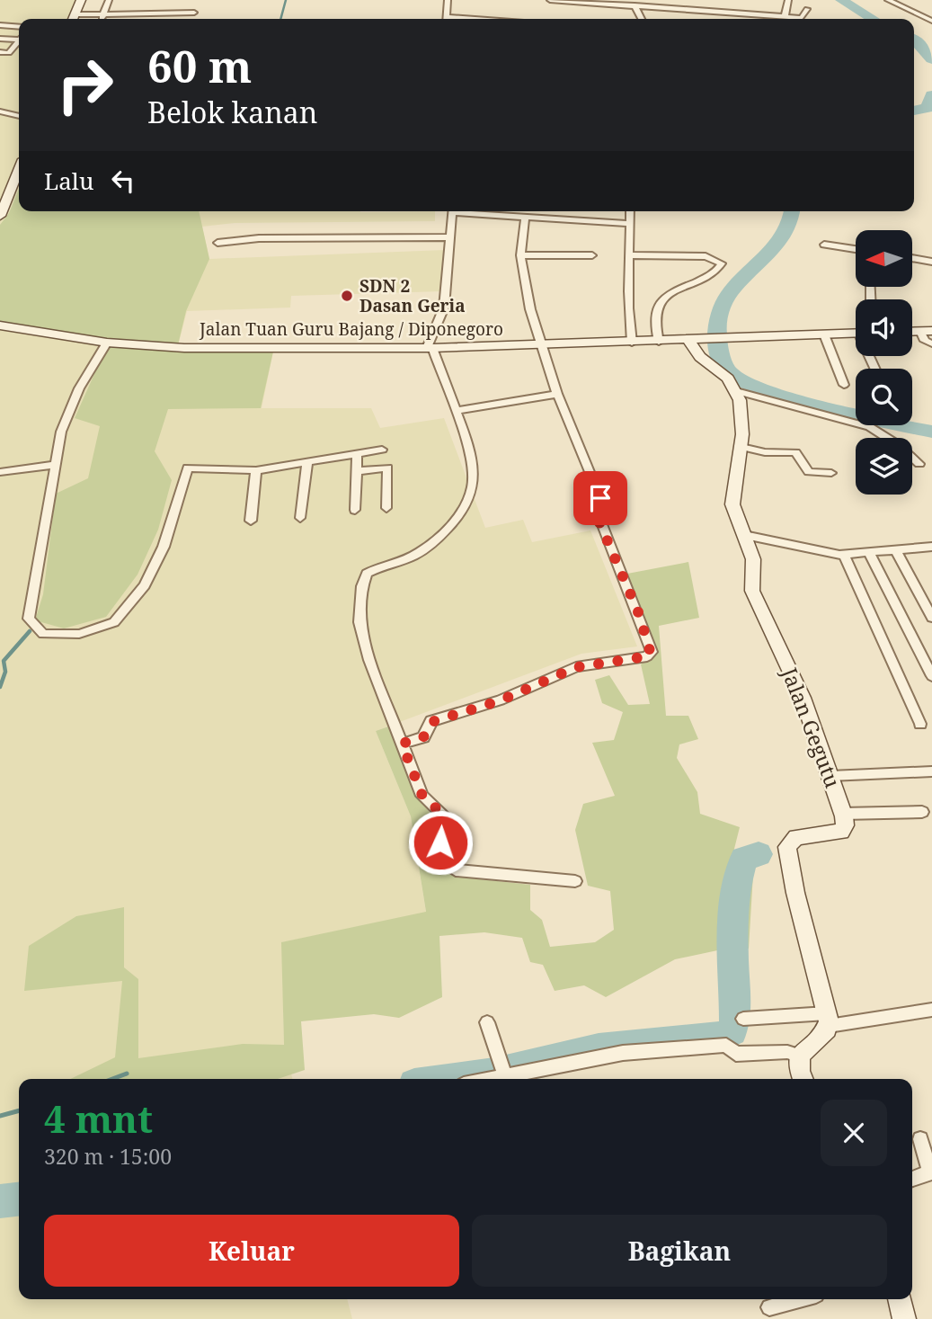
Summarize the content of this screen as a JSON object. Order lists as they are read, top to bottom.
{
  "streets": {
    "street": ["Jalan Tuan Guru Bajang / Diponegoro", "Jalan Gegutu"]
  },
  "places": ["SDN 2 Dasan Geria"],
  "north": "left",
  "page": {
    "turn": ["60 m", "Belok kanan"],
    "then": "Lalu",
    "heading": ["4 mnt", "320 m · 15:00"],
    "buttons": ["Keluar", "Bagikan"]
  }
}
